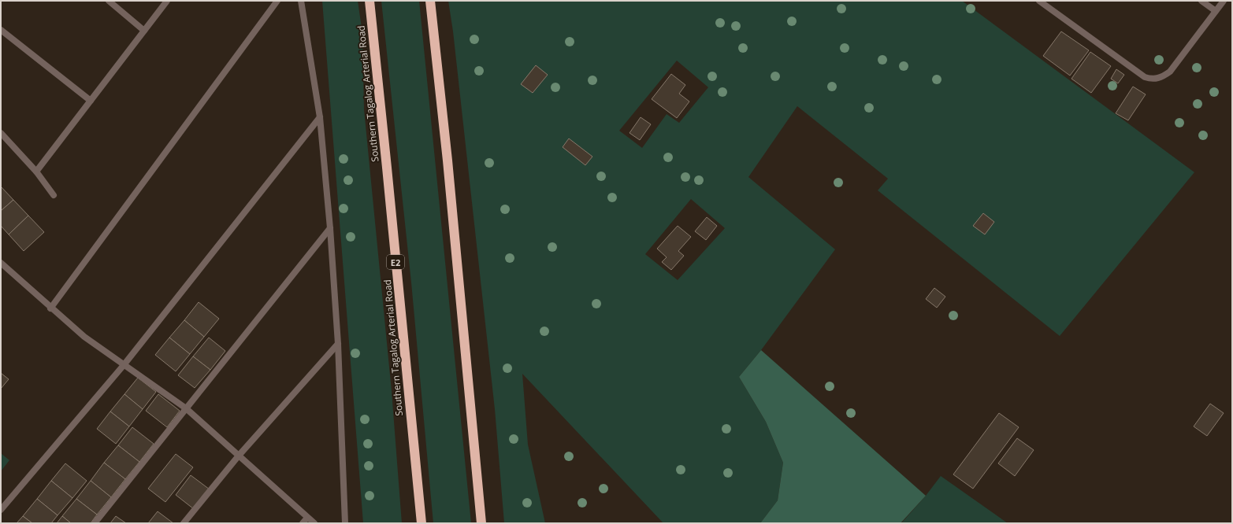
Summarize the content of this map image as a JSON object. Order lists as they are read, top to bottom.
{
  "streets": {
    "highway": ["Southern Tagalog Arterial Road", "E2"]
  }
}
